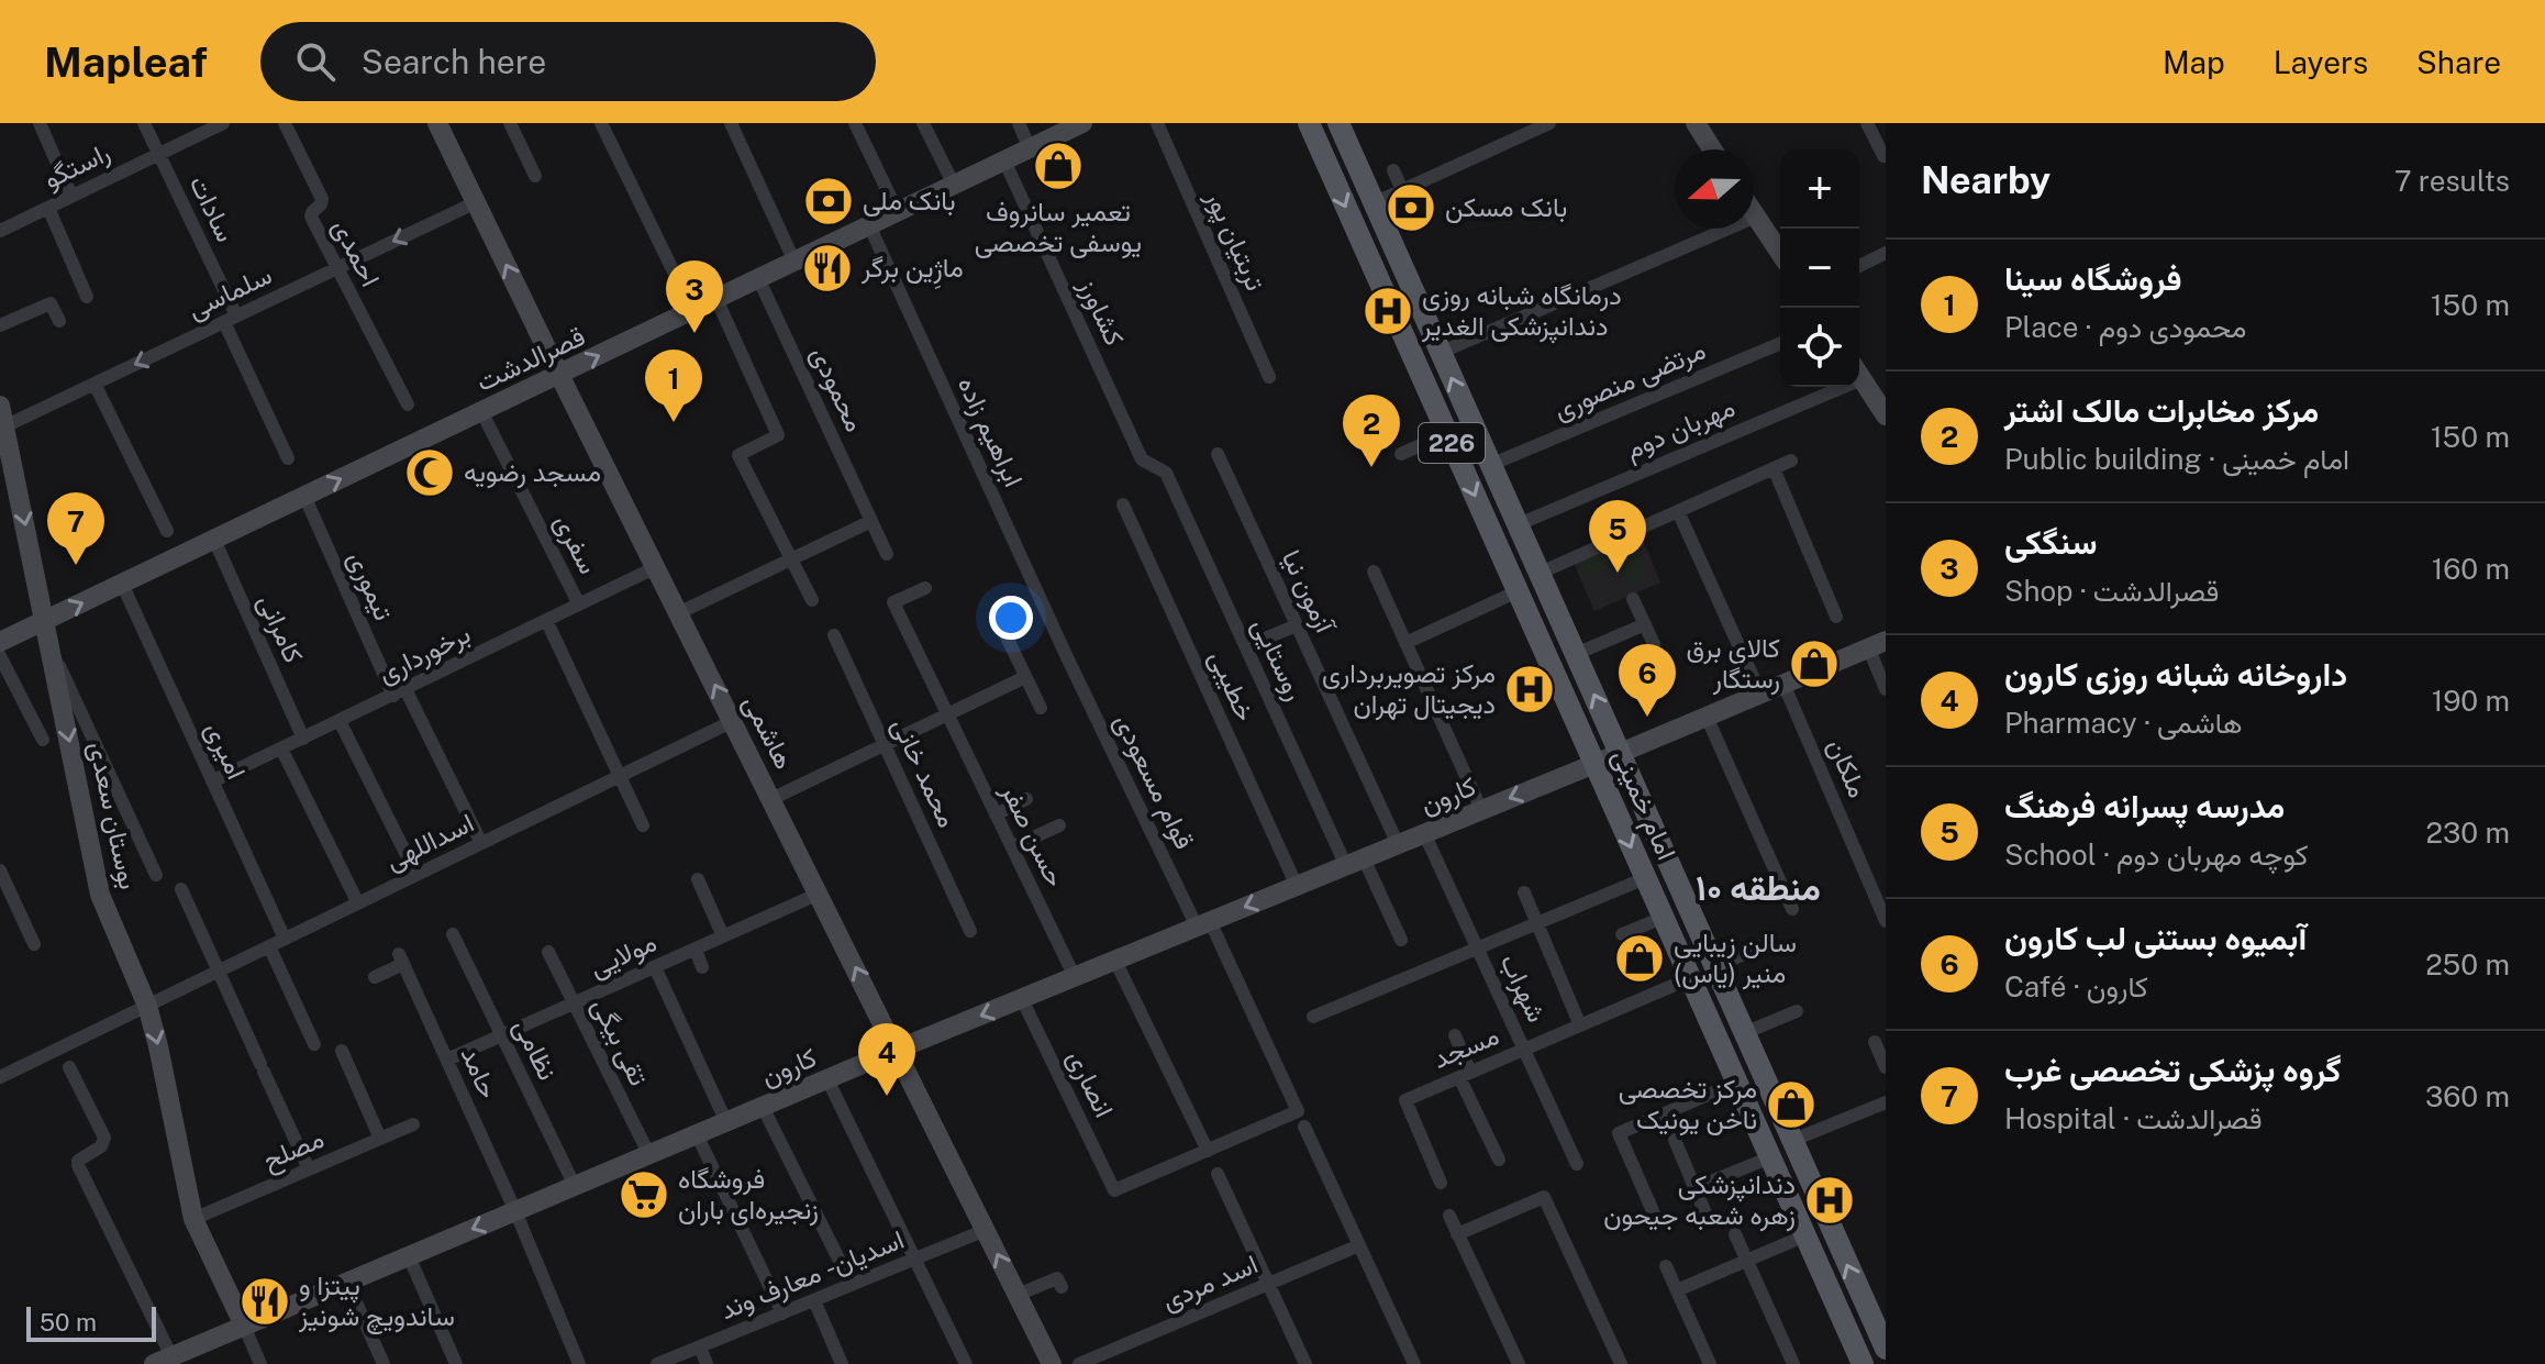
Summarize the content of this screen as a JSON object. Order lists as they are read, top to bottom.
{
  "streets": {
    "main road": [
      "قصرالدشت",
      "226",
      "هاشمی",
      "کارون",
      "امام خمینی",
      "بوستان سعدی"
    ],
    "street": [
      "راستگو",
      "سادات",
      "تربتیان پور",
      "احمدی",
      "سلماسی",
      "کشاورز",
      "مرتضی منصوری",
      "محمودی",
      "مهربان دوم",
      "ابراهیم زاده",
      "سفری",
      "تیموری",
      "آزمون نیا",
      "کامرانی",
      "برخورداری",
      "روستایی",
      "خطیبی",
      "امیری",
      "ملکان",
      "محمد خانی",
      "قوام مسعودی",
      "حسن صفر",
      "اسداللهی",
      "مولایی",
      "شهراب",
      "تقی بیگی",
      "مسجد",
      "نظامی",
      "حامد",
      "انصاری",
      "مصلح",
      "اسدیان - معارف وند",
      "اسد مردی"
    ]
  },
  "crossings": [
    ["راستگو", "سادات"],
    ["سادات", "سلماسی"],
    ["احمدی", "سلماسی"],
    ["سلماسی", "هاشمی"],
    ["سلماسی", "بوستان سعدی"],
    ["کشاورز", "قصرالدشت"],
    ["کشاورز", "روستایی"],
    ["قصرالدشت", "محمودی"],
    ["قصرالدشت", "ابراهیم زاده"],
    ["قصرالدشت", "سفری"],
    ["قصرالدشت", "تیموری"],
    ["قصرالدشت", "کامرانی"],
    ["قصرالدشت", "هاشمی"],
    ["قصرالدشت", "امیری"],
    ["قصرالدشت", "بوستان سعدی"],
    ["مرتضی منصوری", "امام خمینی"],
    ["مهربان دوم", "امام خمینی"],
    ["ابراهیم زاده", "قوام مسعودی"],
    ["سفری", "برخورداری"],
    ["تیموری", "برخورداری"],
    ["تیموری", "اسداللهی"],
    ["آزمون نیا", "کارون"],
    ["کامرانی", "برخورداری"],
    ["برخورداری", "هاشمی"],
    ["برخورداری", "امیری"],
    ["روستایی", "کارون"],
    ["خطیبی", "کارون"],
    ["هاشمی", "کارون"],
    ["هاشمی", "اسداللهی"],
    ["هاشمی", "مولایی"],
    ["هاشمی", "اسدیان - معارف وند"],
    ["امیری", "اسداللهی"],
    ["قوام مسعودی", "کارون"],
    ["قوام مسعودی", "انصاری"],
    ["کارون", "امام خمینی"],
    ["کارون", "بوستان سعدی"],
    ["کارون", "حسن صفر"],
    ["کارون", "شهراب"],
    ["کارون", "تقی بیگی"],
    ["کارون", "نظامی"],
    ["کارون", "حامد"],
    ["کارون", "انصاری"],
    ["امام خمینی", "مسجد"],
    ["بوستان سعدی", "اسداللهی"],
    ["بوستان سعدی", "مصلح"],
    ["مولایی", "تقی بیگی"],
    ["مولایی", "نظامی"],
    ["مولایی", "حامد"],
    ["شهراب", "مسجد"]
  ],
  "one_way": [
    "سلماسی",
    "قصرالدشت",
    "هاشمی",
    "بوستان سعدی"
  ],
  "districts": ["منطقه ۱۰"],
  "places": {
    "shop": [
      "تعمیر سانروف یوسفی تخصصی",
      "کالای برق رستگار",
      "سالن زیبایی منیر (یاس)",
      "مرکز تخصصی ناخن یونیک"
    ],
    "bank": ["بانک ملی", "بانک مسکن"],
    "restaurant": ["ماژِین برگر", "پیتزا و ساندویچ شونیز"],
    "hospital": ["درمانگاه شبانه روزی دندانپزشکی الغدیر", "مرکز تصویربرداری دیجیتال تهران", "دندانپزشکی زهره شعبه جیحون"],
    "mosque": ["مسجد رضویه"],
    "supermarket": ["فروشگاه زنجیره‌ای باران"]
  },
  "scale_bar": "50 m",
  "north": "left",
  "page": {
    "header": "Mapleaf",
    "search": "Search here",
    "nav": ["Map", "Layers", "Share"],
    "heading": ["Nearby", "7 results"],
    "map_buttons": ["+", "−"],
    "list": [
      {
        "mark": "1",
        "name": "فروشگاه سینا",
        "note": "Place · محمودی دوم",
        "value": "150 m"
      },
      {
        "mark": "2",
        "name": "مرکز مخابرات مالک اشتر",
        "note": "Public building · امام خمینی",
        "value": "150 m"
      },
      {
        "mark": "3",
        "name": "سنگکی",
        "note": "Shop · قصرالدشت",
        "value": "160 m"
      },
      {
        "mark": "4",
        "name": "داروخانه شبانه روزی کارون",
        "note": "Pharmacy · هاشمی",
        "value": "190 m"
      },
      {
        "mark": "5",
        "name": "مدرسه پسرانه فرهنگ",
        "note": "School · کوچه مهربان دوم",
        "value": "230 m"
      },
      {
        "mark": "6",
        "name": "آبمیوه بستنی لب کارون",
        "note": "Café · کارون",
        "value": "250 m"
      },
      {
        "mark": "7",
        "name": "گروه پزشکی تخصصی غرب",
        "note": "Hospital · قصرالدشت",
        "value": "360 m"
      }
    ],
    "pins": [
      "3",
      "1",
      "2",
      "7",
      "5",
      "6",
      "4"
    ],
    "scale": "50 m"
  }
}
